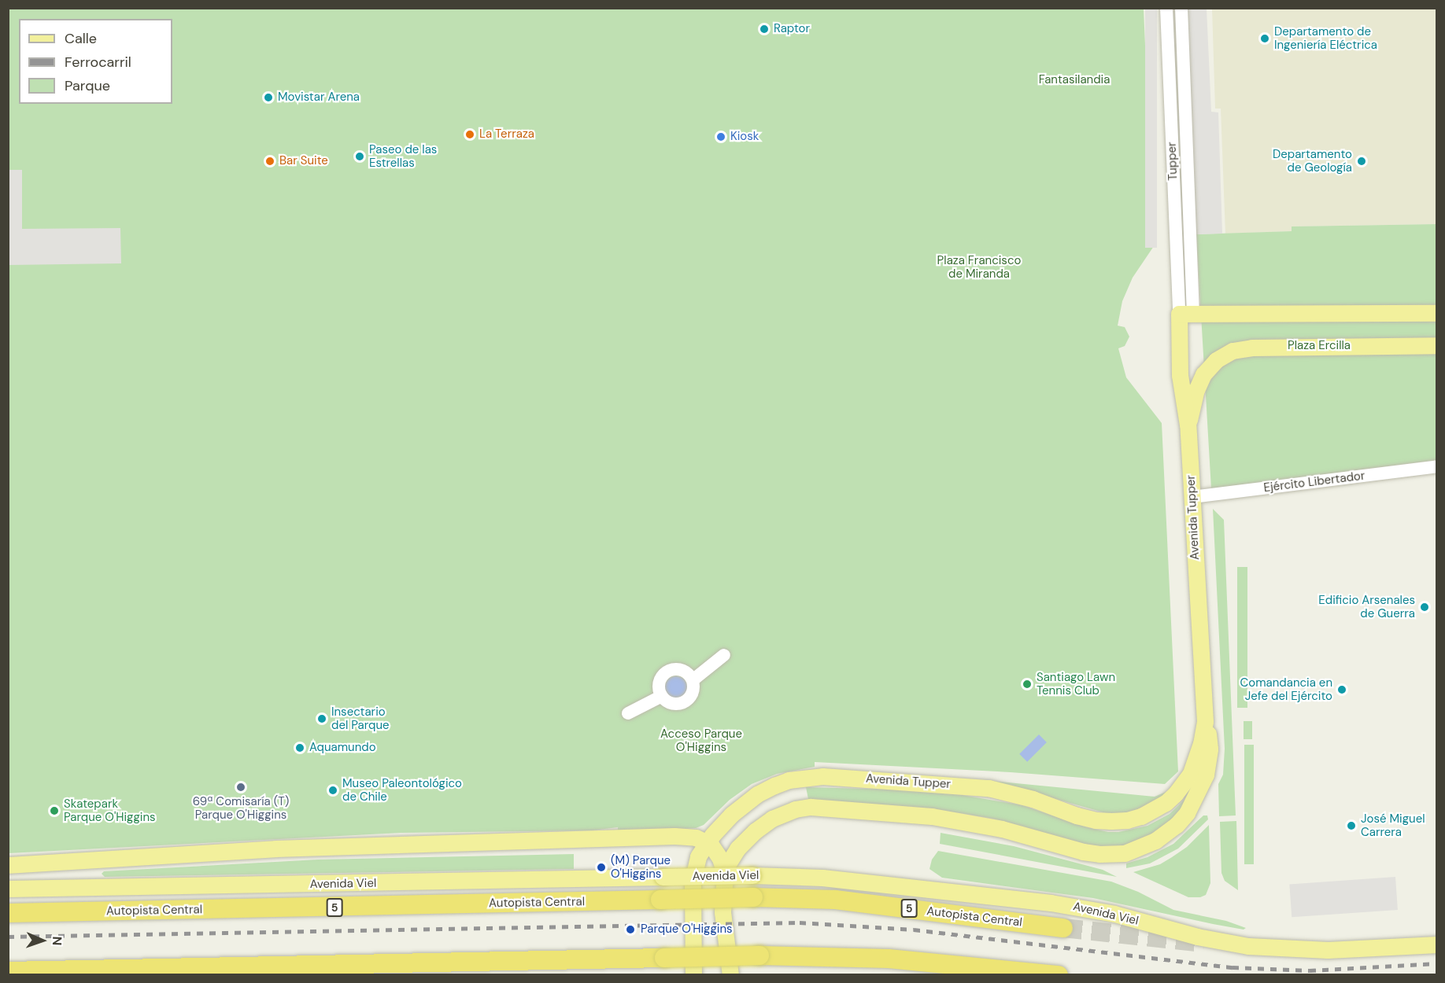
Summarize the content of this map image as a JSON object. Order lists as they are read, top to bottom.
{
  "streets": {
    "highway": ["Autopista Central", "5"],
    "main road": ["Avenida Tupper", "Avenida Viel"],
    "street": ["Tupper", "Ejército Libertador"]
  },
  "crossings": [
    ["Tupper", "Avenida Tupper"],
    ["Ejército Libertador", "Avenida Tupper"]
  ],
  "parks": [
    "Fantasilandia",
    "Plaza Francisco de Miranda",
    "Plaza Ercilla",
    "Acceso Parque O'Higgins"
  ],
  "places": [
    "Raptor",
    "Departamento de Ingeniería Eléctrica",
    "Movistar Arena",
    "La Terraza",
    "Kiosk",
    "Paseo de las Estrellas",
    "Bar Suite",
    "Departamento de Geología",
    "Edificio Arsenales de Guerra",
    "Santiago Lawn Tennis Club",
    "Comandancia en Jefe del Ejército",
    "Insectario del Parque",
    "Aquamundo",
    "69ª Comisaría (T) Parque O'Higgins",
    "Museo Paleontológico de Chile",
    "Skatepark Parque O'Higgins",
    "José Miguel Carrera",
    "(M) Parque O'Higgins",
    "Parque O'Higgins"
  ],
  "legend": ["Calle", "Ferrocarril", "Parque"],
  "north": "right"
}
